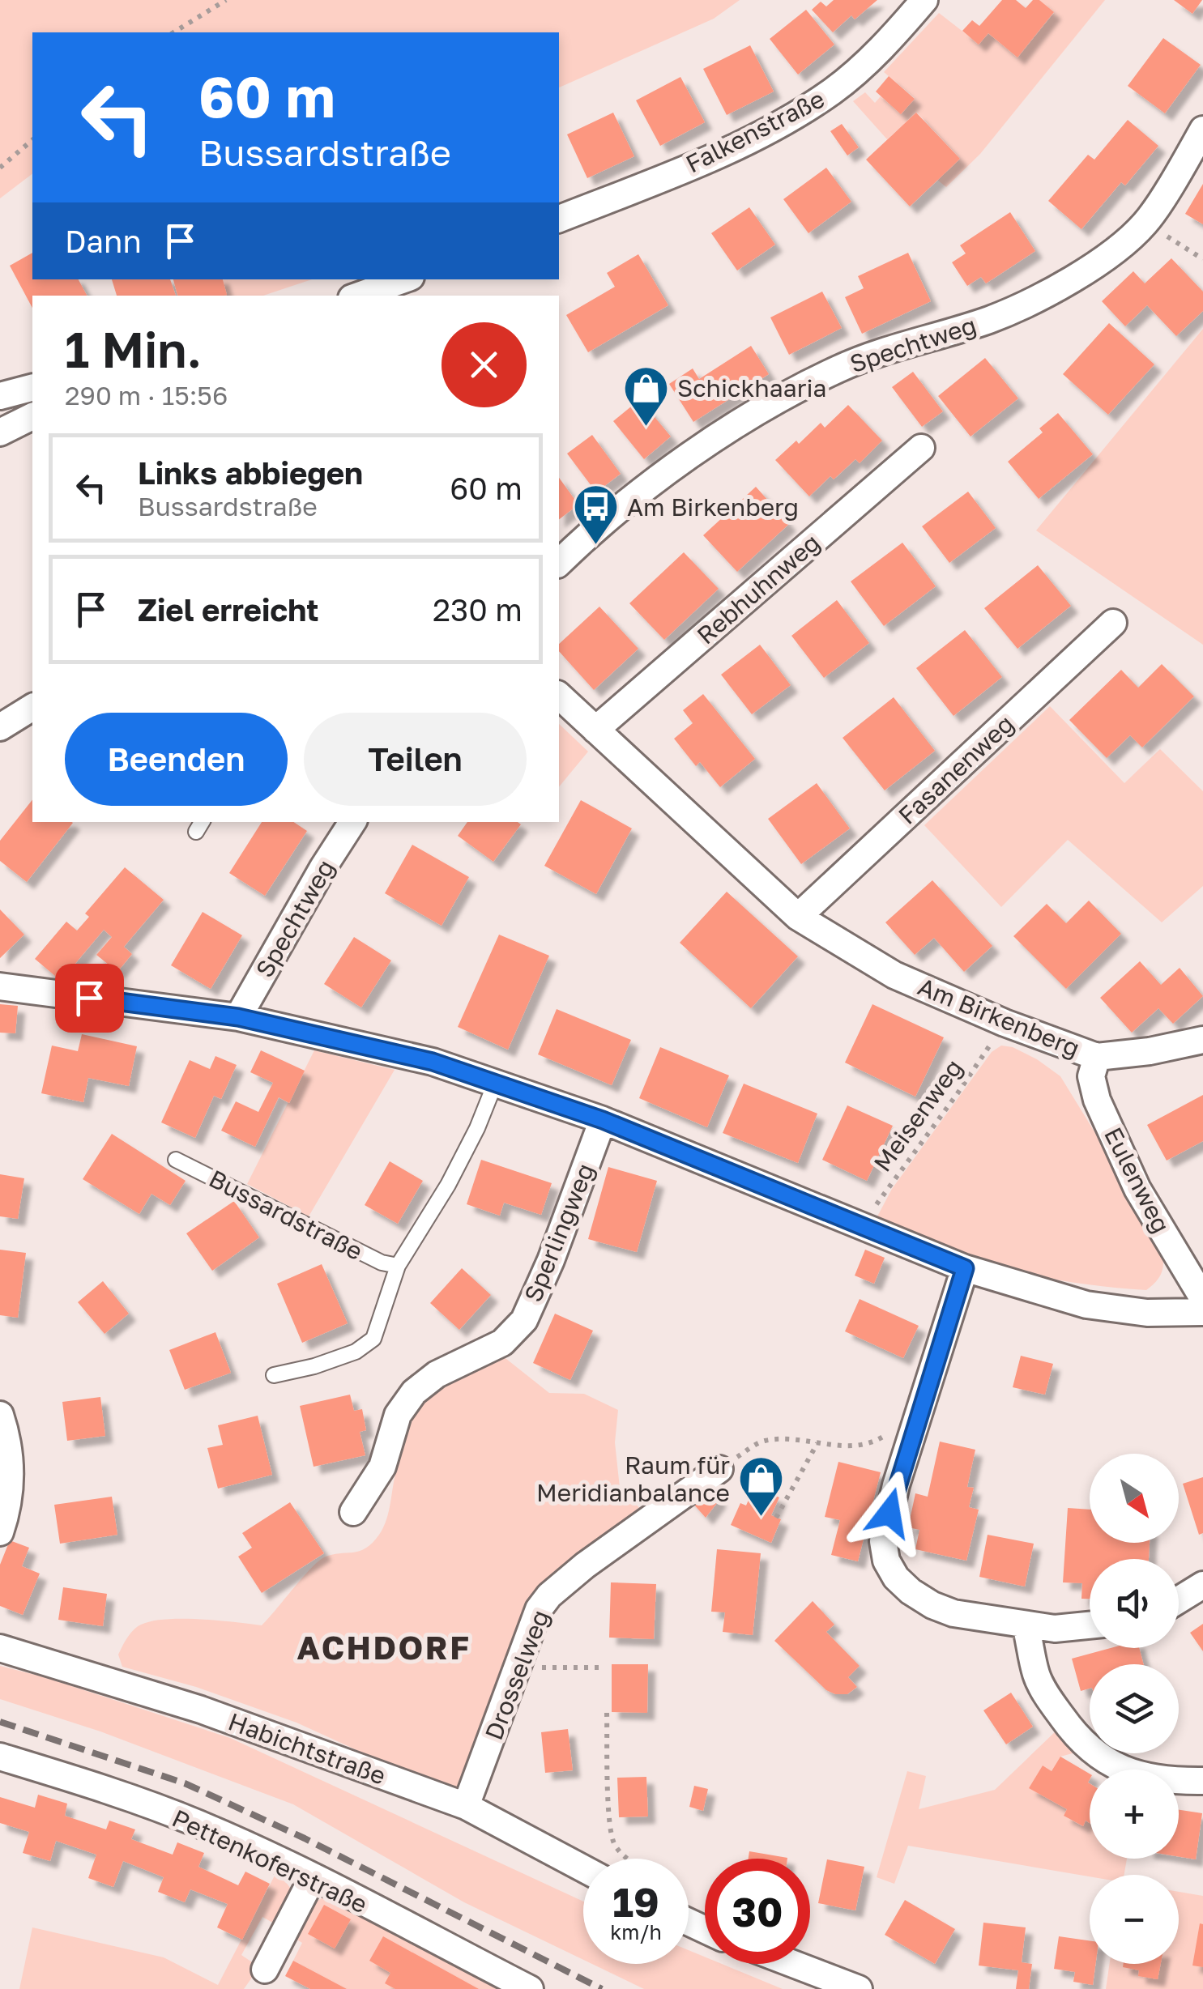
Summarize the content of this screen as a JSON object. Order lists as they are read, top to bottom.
{
  "streets": {
    "street": [
      "Falkenstraße",
      "Spechtweg",
      "Rebhuhnweg",
      "Fasanenweg",
      "Am Birkenberg",
      "Eulenweg",
      "Sperlingweg",
      "Drosselweg",
      "Habichtstraße",
      "Pettenkoferstraße"
    ],
    "lane": ["Bussardstraße"],
    "path": ["Meisenweg"]
  },
  "crossings": [
    ["Rebhuhnweg", "Am Birkenberg"],
    ["Fasanenweg", "Am Birkenberg"],
    ["Am Birkenberg", "Meisenweg"],
    ["Am Birkenberg", "Eulenweg"],
    ["Drosselweg", "Habichtstraße"]
  ],
  "districts": ["ACHDORF"],
  "places": {
    "shop": ["Schickhaaria", "Raum für Meridianbalance"],
    "bus stop": ["Am Birkenberg"]
  },
  "north": "bottom right",
  "page": {
    "turn": ["60 m", "Bussardstraße"],
    "then": "Dann",
    "heading": ["1 Min.", "290 m · 15:56"],
    "list": [
      {
        "name": "Links abbiegen",
        "note": "Bussardstraße",
        "value": "60 m"
      },
      {
        "name": "Ziel erreicht",
        "value": "230 m"
      }
    ],
    "buttons": ["Beenden", "Teilen"],
    "map_buttons": ["+", "−"],
    "speed": "19 km/h",
    "limit": "30"
  }
}
